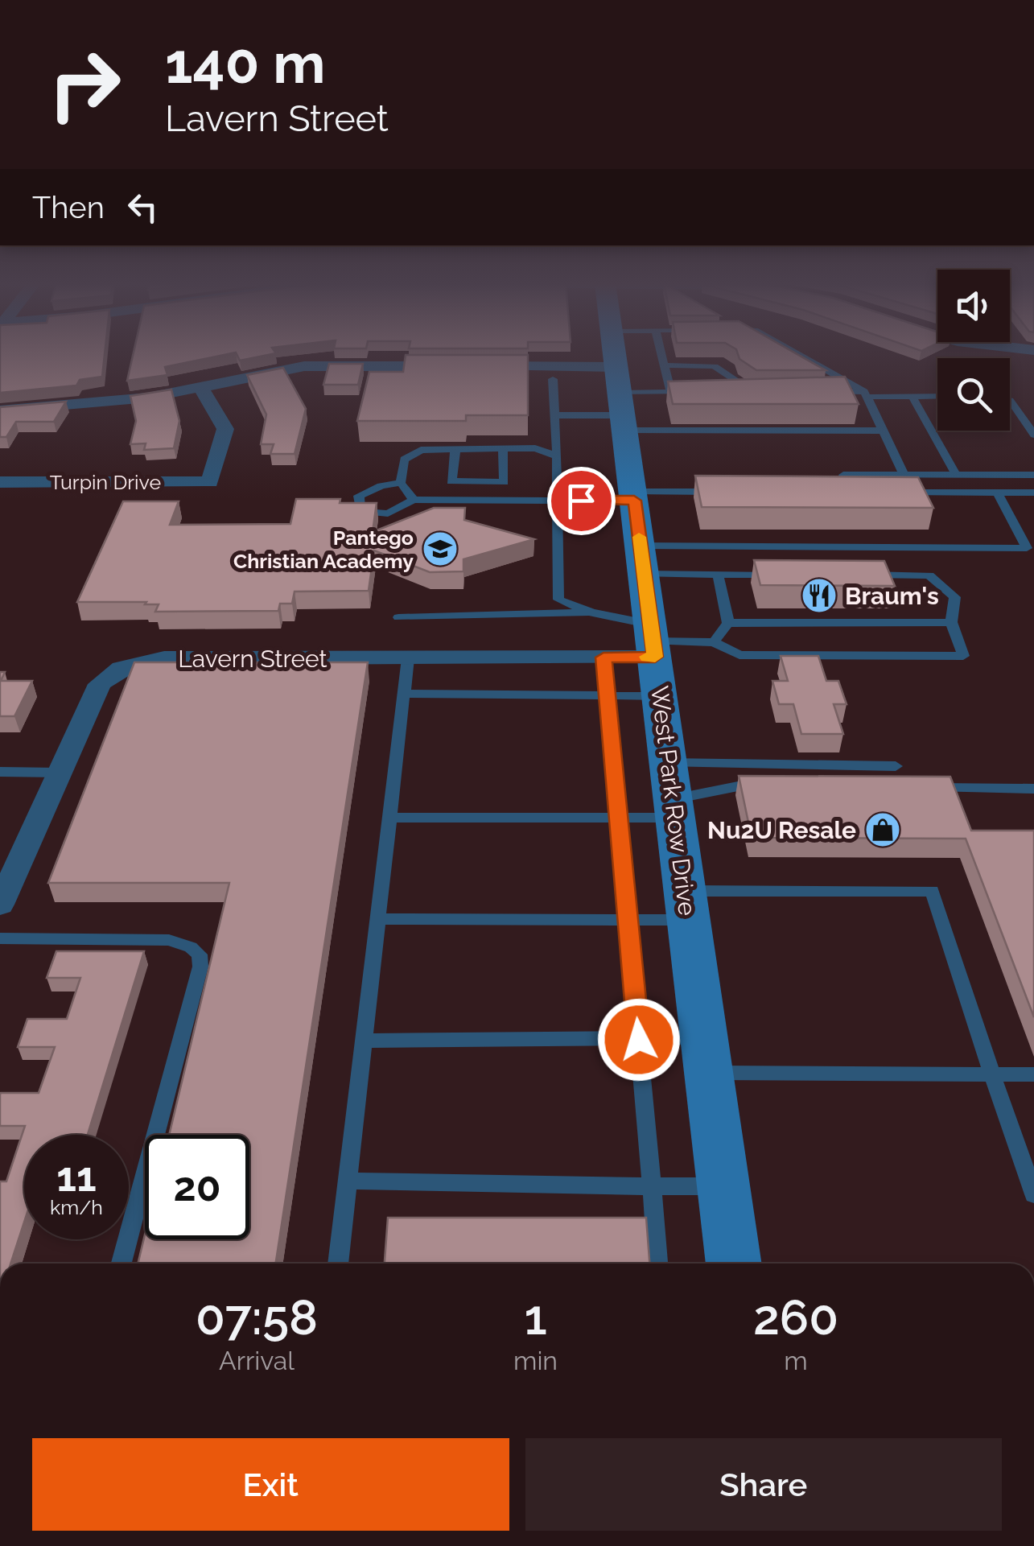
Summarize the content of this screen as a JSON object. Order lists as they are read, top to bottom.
{
  "streets": {
    "main road": ["West Park Row Drive"],
    "street": ["Turpin Drive", "Lavern Street"]
  },
  "crossings": [
    ["Lavern Street", "West Park Row Drive"]
  ],
  "places": {
    "school or university": ["Pantego Christian Academy"],
    "restaurant": ["Braum's"],
    "shop": ["Nu2U Resale"]
  },
  "page": {
    "turn": ["140 m", "Lavern Street"],
    "then": "Then",
    "speed": "11 km/h",
    "limit": "20",
    "eta": [
      "07:58",
      "Arrival",
      "1",
      "min",
      "260",
      "m"
    ],
    "buttons": ["Exit", "Share"]
  }
}
